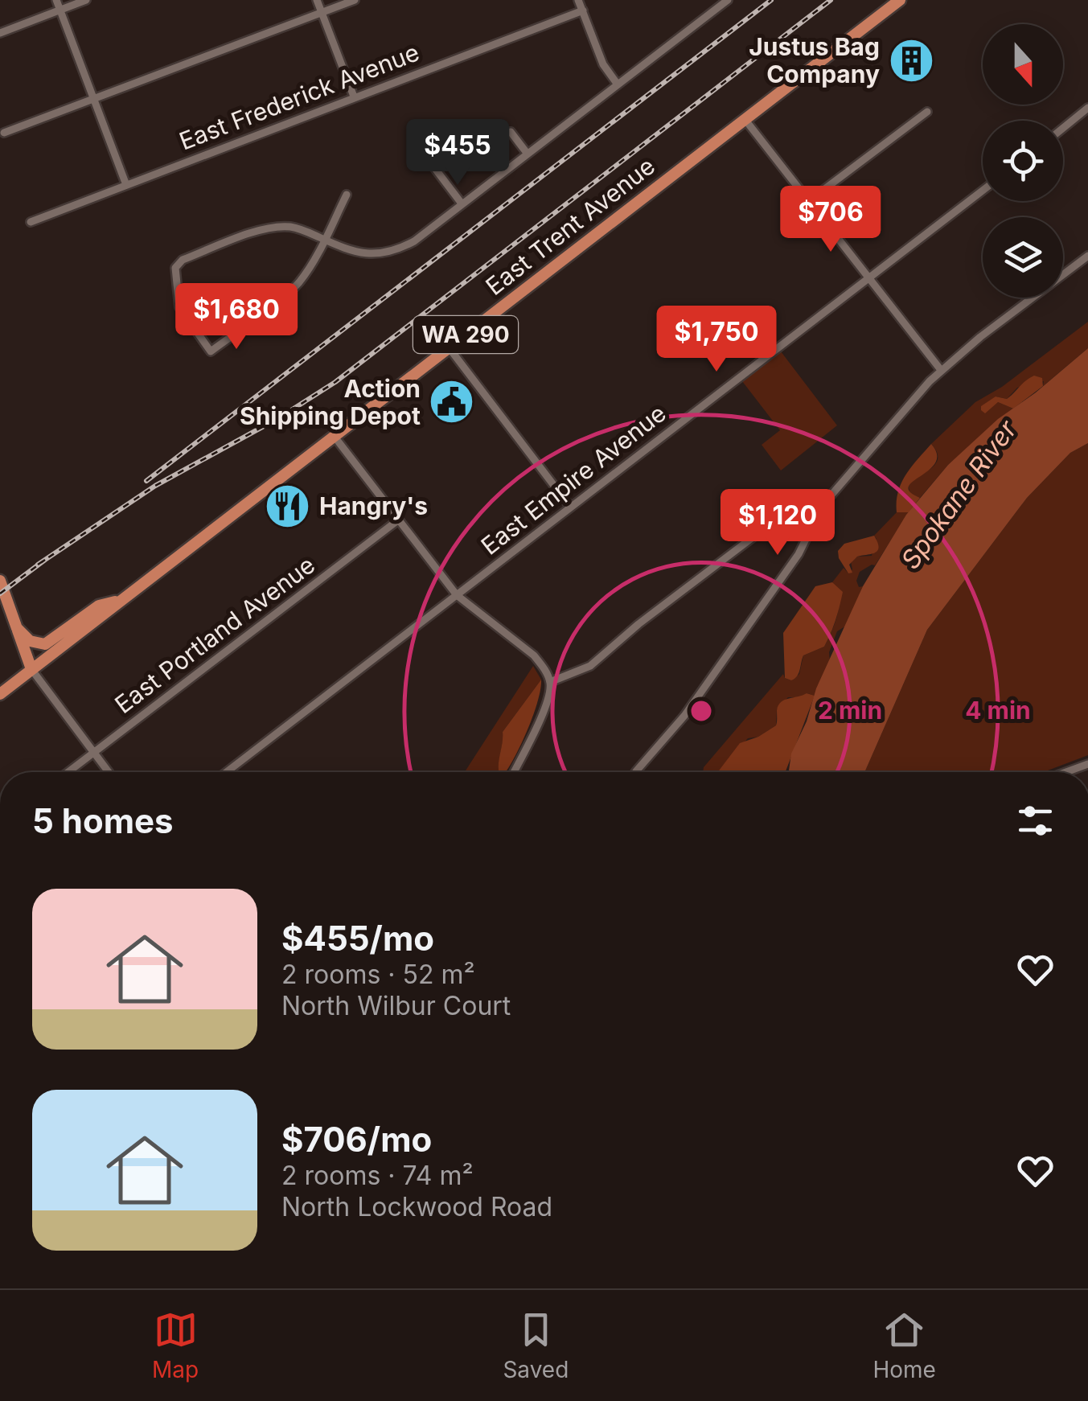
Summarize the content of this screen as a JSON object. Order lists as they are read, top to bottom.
{
  "streets": {
    "main road": ["East Trent Avenue", "WA 290"],
    "street": ["East Frederick Avenue", "East Empire Avenue", "East Portland Avenue"]
  },
  "water": ["Spokane River"],
  "places": {
    "building": ["Justus Bag Company"],
    "public building": ["Action Shipping Depot"],
    "restaurant": ["Hangry's"]
  },
  "north": "bottom",
  "page": {
    "price": [
      "$455",
      "$706",
      "$1,680",
      "$1,750",
      "$1,120"
    ],
    "heading": "5 homes",
    "list": [
      {
        "name": "$455/mo",
        "note": "2 rooms · 52 m² · North Wilbur Court"
      },
      {
        "name": "$706/mo",
        "note": "2 rooms · 74 m² · North Lockwood Road"
      }
    ],
    "tabs": ["Map", "Saved", "Home"]
  },
  "rings": ["2 min", "4 min"]
}
